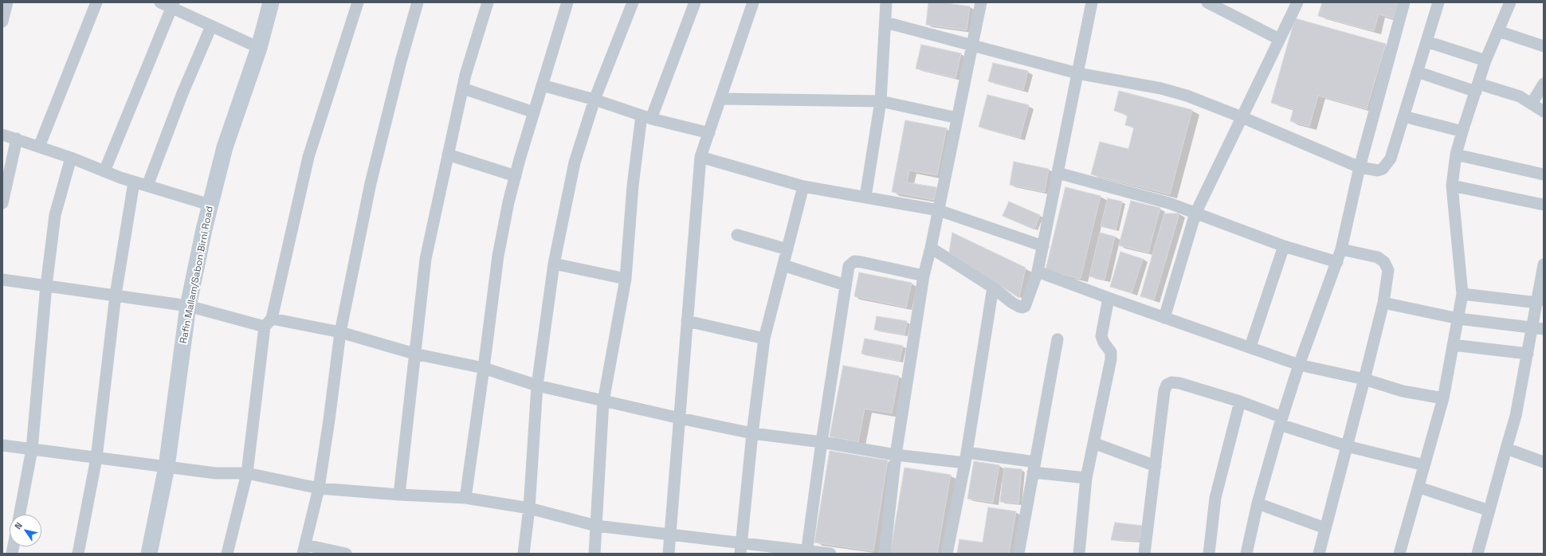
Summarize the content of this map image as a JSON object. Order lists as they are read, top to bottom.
{
  "streets": {
    "street": ["Rafin Mallam/Sabon Birni Road"]
  },
  "north": "top left"
}
